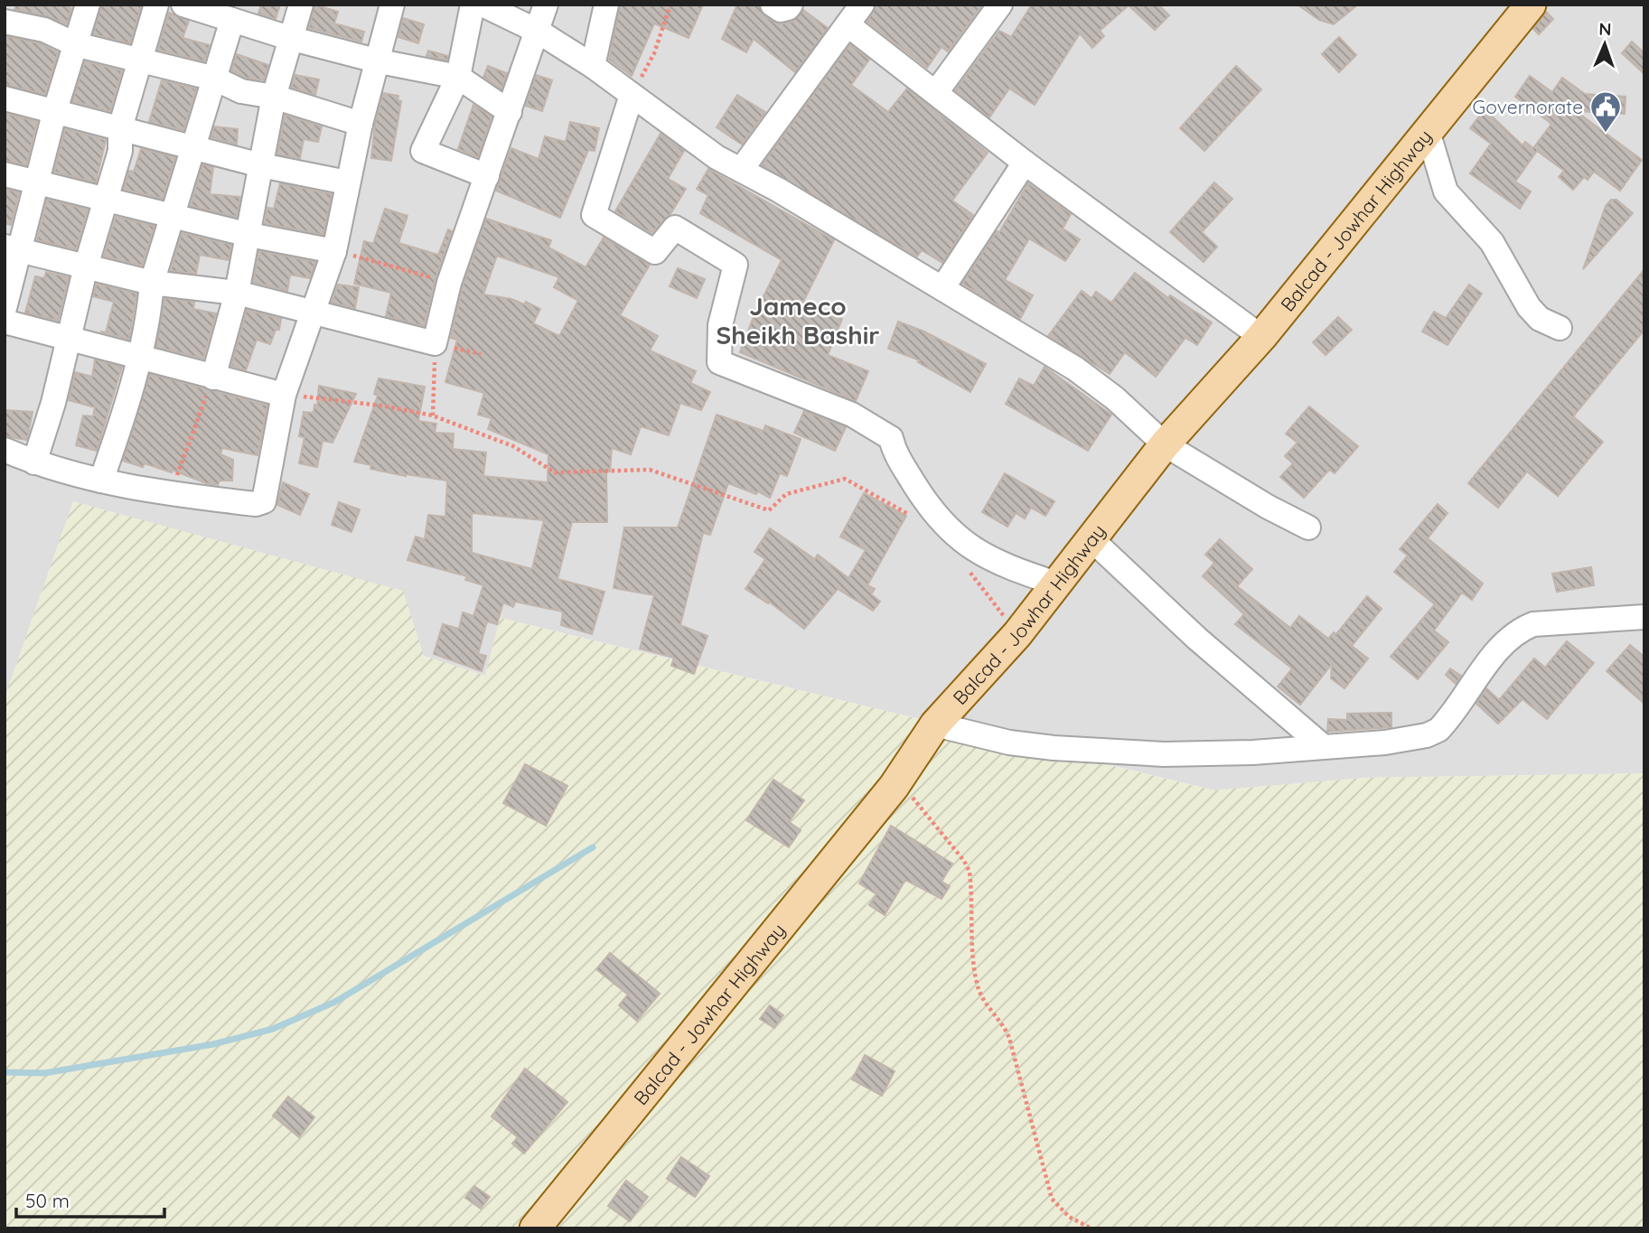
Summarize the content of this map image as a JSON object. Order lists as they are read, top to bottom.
{
  "streets": {
    "main road": ["Balcad - Jowhar Highway"]
  },
  "districts": ["Jameco Sheikh Bashir"],
  "places": {
    "public building": ["Governorate"]
  },
  "scale_bar": "50 m",
  "north": "top"
}
